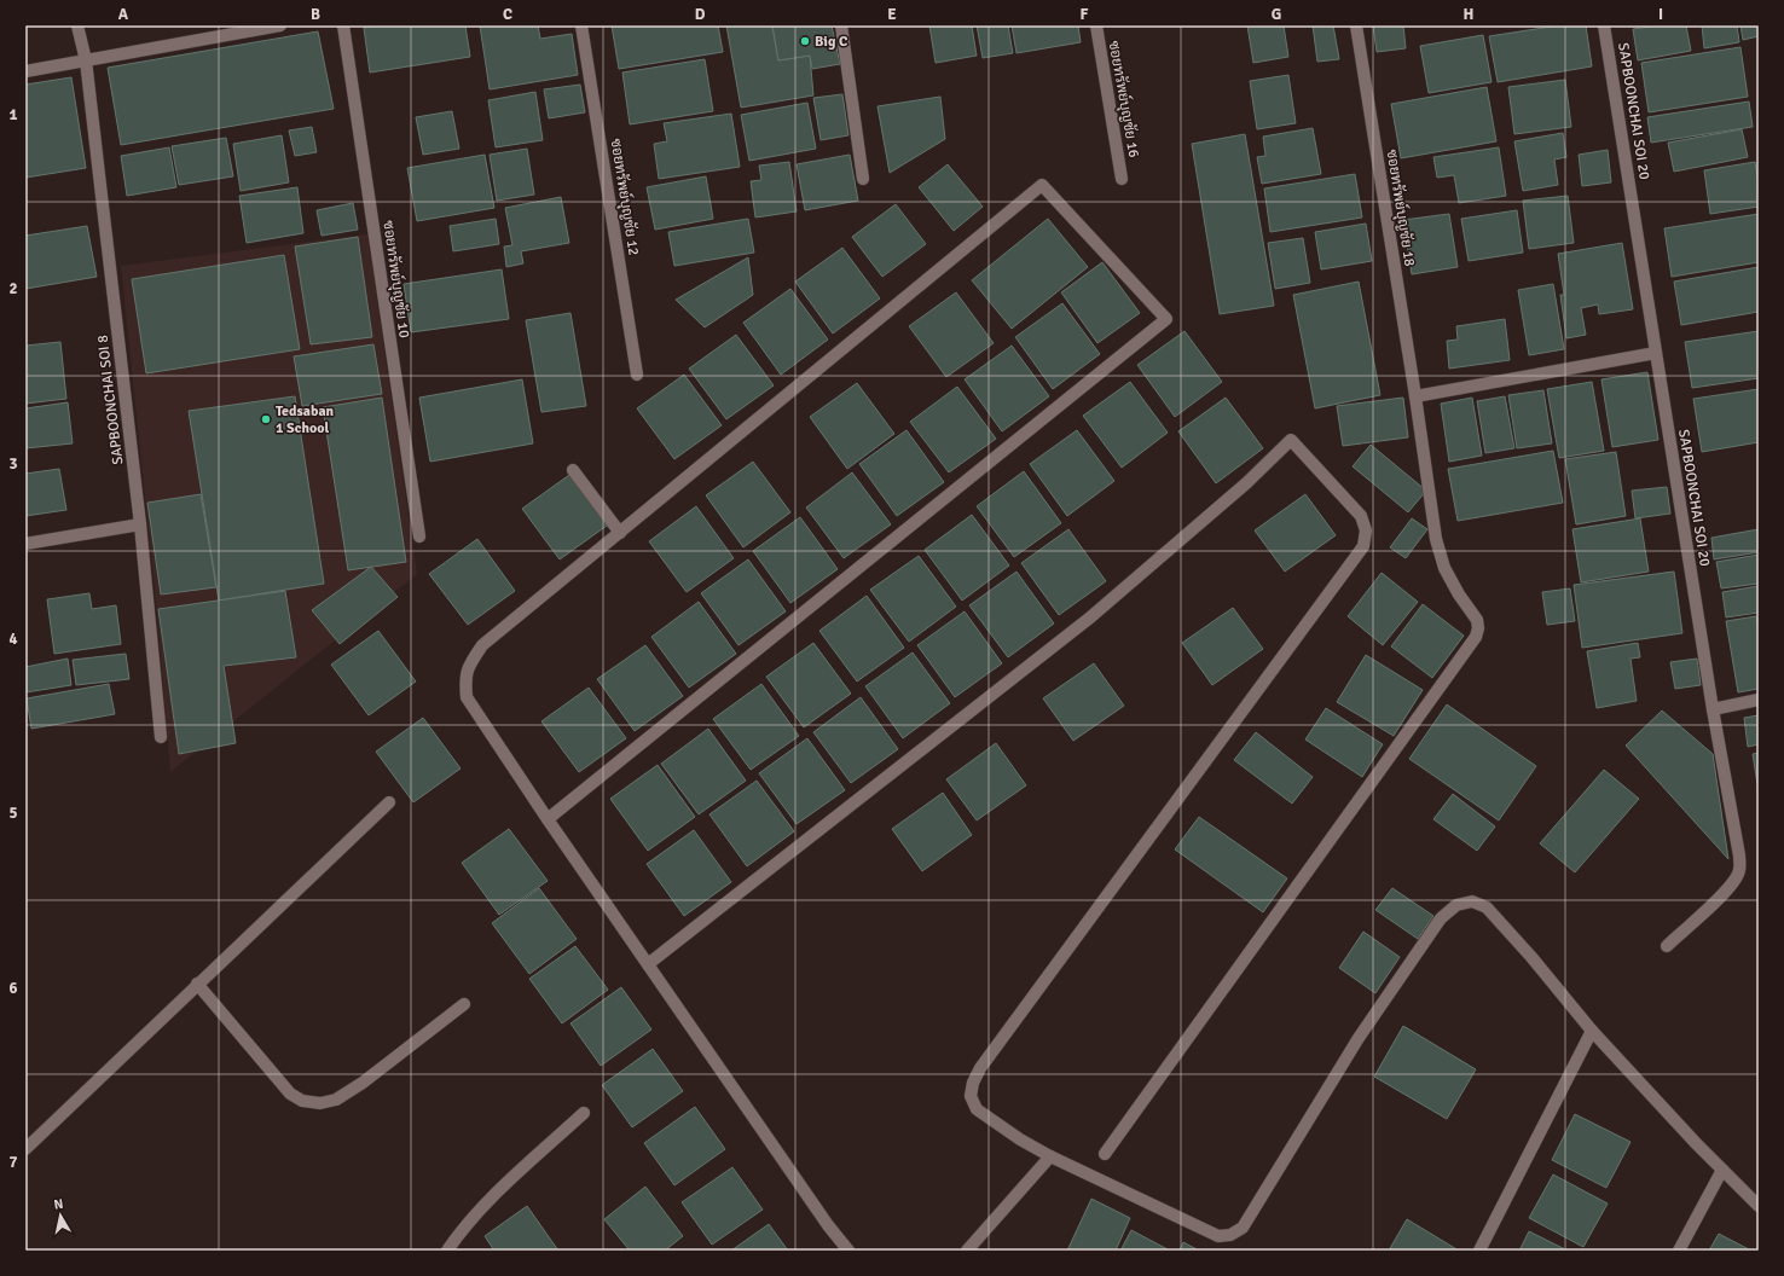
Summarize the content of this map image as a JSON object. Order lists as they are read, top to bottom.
{
  "streets": {
    "street": [
      "ซอยทรัพย์บุญชัย 16",
      "SAPBOONCHAI SOI 20",
      "ซอยทรัพย์บุญชัย 12",
      "ซอยทรัพย์บุญชัย 18",
      "ซอยทรัพย์บุญชัย 10",
      "SAPBOONCHAI SOI 8"
    ]
  },
  "places": ["Big C", "Tedsaban 1 School"],
  "north": "top",
  "grid": {
    "columns": [
      "A",
      "B",
      "C",
      "D",
      "E",
      "F",
      "G",
      "H",
      "I"
    ],
    "rows": [
      "1",
      "2",
      "3",
      "4",
      "5",
      "6",
      "7"
    ]
  }
}
